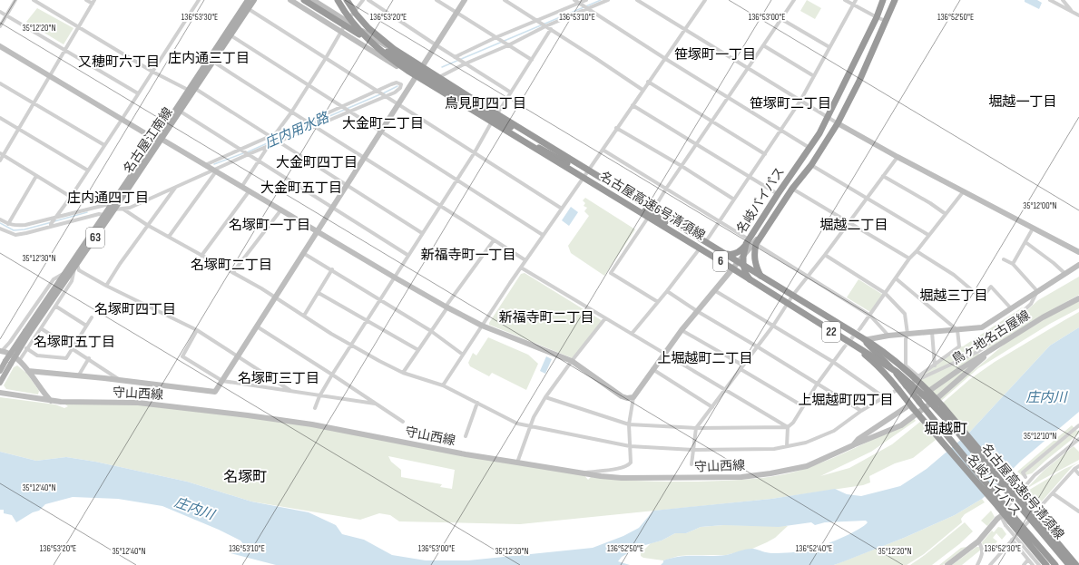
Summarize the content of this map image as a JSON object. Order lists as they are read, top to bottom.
{
  "streets": {
    "highway": [
      "名岐バイパス",
      "名古屋高速6号清須線",
      "6",
      "22"
    ],
    "main road": ["名古屋江南線", "63"],
    "street": ["鳥ヶ地名古屋線", "守山西線"]
  },
  "crossings": [
    ["名岐バイパス", "名古屋高速6号清須線"],
    ["名岐バイパス", "鳥ヶ地名古屋線"],
    ["名岐バイパス", "守山西線"],
    ["鳥ヶ地名古屋線", "守山西線"]
  ],
  "districts": [
    "笹塚町一丁目",
    "庄内通三丁目",
    "又穂町六丁目",
    "堀越一丁目",
    "鳥見町四丁目",
    "笹塚町二丁目",
    "大金町二丁目",
    "大金町四丁目",
    "大金町五丁目",
    "庄内通四丁目",
    "名塚町一丁目",
    "堀越二丁目",
    "新福寺町一丁目",
    "名塚町二丁目",
    "堀越三丁目",
    "名塚町四丁目",
    "新福寺町二丁目",
    "名塚町五丁目",
    "上堀越町二丁目",
    "名塚町三丁目",
    "上堀越町四丁目",
    "堀越町",
    "名塚町"
  ],
  "water": ["庄内用水路", "庄内川"],
  "coordinates": [
    "136°53'20\"E",
    "136°53'10\"E",
    "136°53'00\"E",
    "136°52'50\"E",
    "136°53'30\"E",
    "35°12'20\"N",
    "35°12'00\"N",
    "35°12'30\"N",
    "35°12'10\"N",
    "35°12'40\"N",
    "136°52'40\"E",
    "136°52'30\"E"
  ]
}
